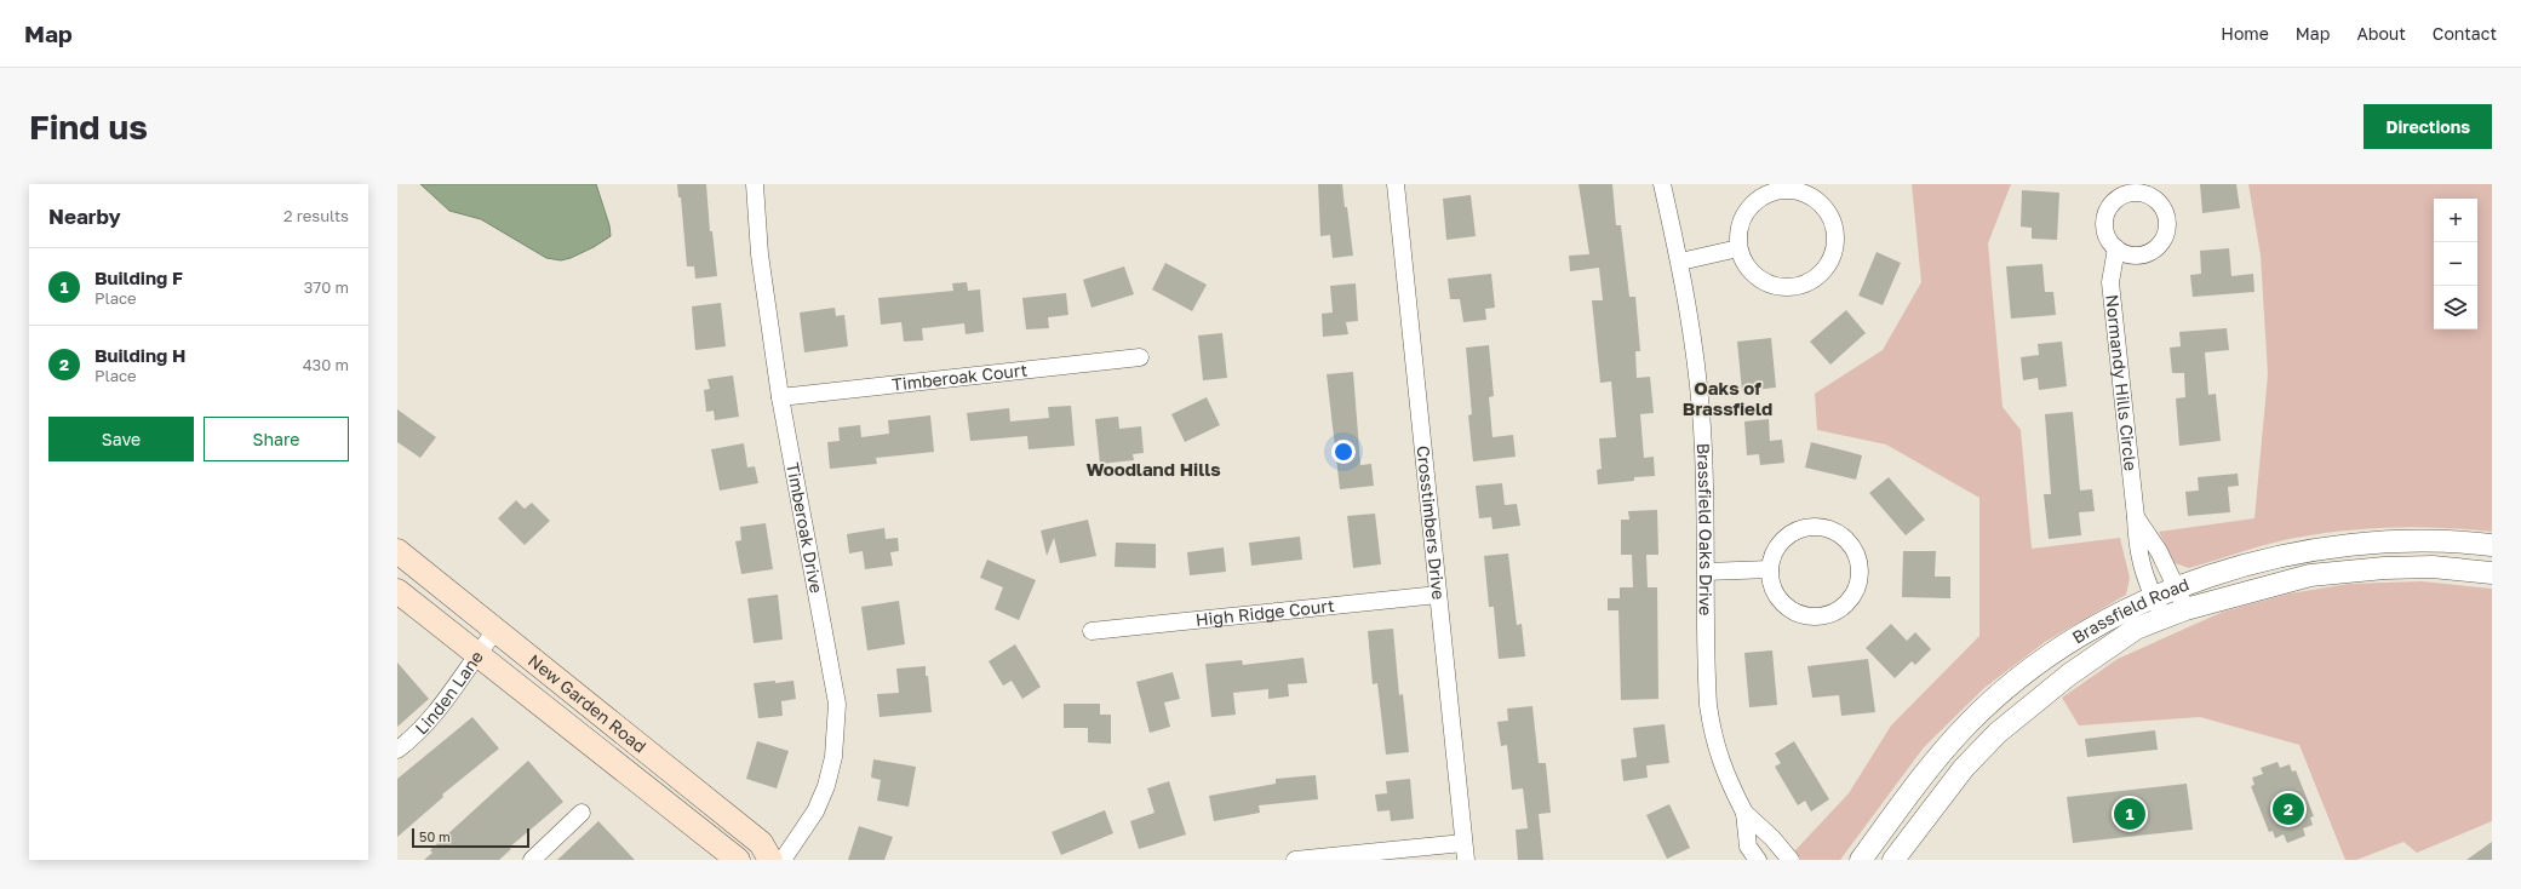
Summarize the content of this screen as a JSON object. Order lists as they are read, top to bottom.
{
  "streets": {
    "main road": ["New Garden Road"],
    "street": [
      "Timberoak Court",
      "Normandy Hills Circle",
      "Crosstimbers Drive",
      "Timberoak Drive",
      "Brassfield Oaks Drive",
      "High Ridge Court",
      "Brassfield Road",
      "Linden Lane"
    ]
  },
  "crossings": [
    ["Timberoak Court", "Timberoak Drive"],
    ["Normandy Hills Circle", "Brassfield Road"],
    ["Crosstimbers Drive", "High Ridge Court"],
    ["Linden Lane", "New Garden Road"]
  ],
  "districts": ["Oaks of Brassfield", "Woodland Hills"],
  "scale_bar": "50 m",
  "page": {
    "header": "Map",
    "nav": [
      "Home",
      "Map",
      "About",
      "Contact"
    ],
    "buttons": [
      "Directions",
      ["Save", "Share"]
    ],
    "title": "Find us",
    "heading": ["Nearby", "2 results"],
    "map_buttons": ["+", "−"],
    "list": [
      {
        "mark": "1",
        "name": "Building F",
        "note": "Place",
        "value": "370 m"
      },
      {
        "mark": "2",
        "name": "Building H",
        "note": "Place",
        "value": "430 m"
      }
    ],
    "pins": ["2", "1"],
    "scale": "50 m"
  }
}
